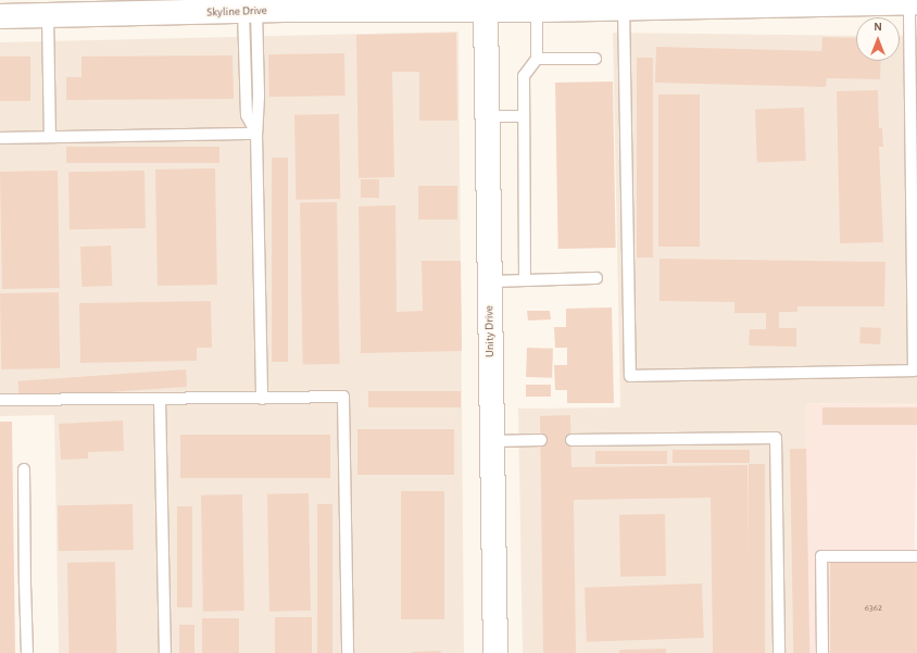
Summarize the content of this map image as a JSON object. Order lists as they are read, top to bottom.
{
  "streets": {
    "street": ["Skyline Drive", "Unity Drive"]
  },
  "crossings": [
    ["Skyline Drive", "Unity Drive"]
  ],
  "house_numbers": ["6362"],
  "north": "top"
}
